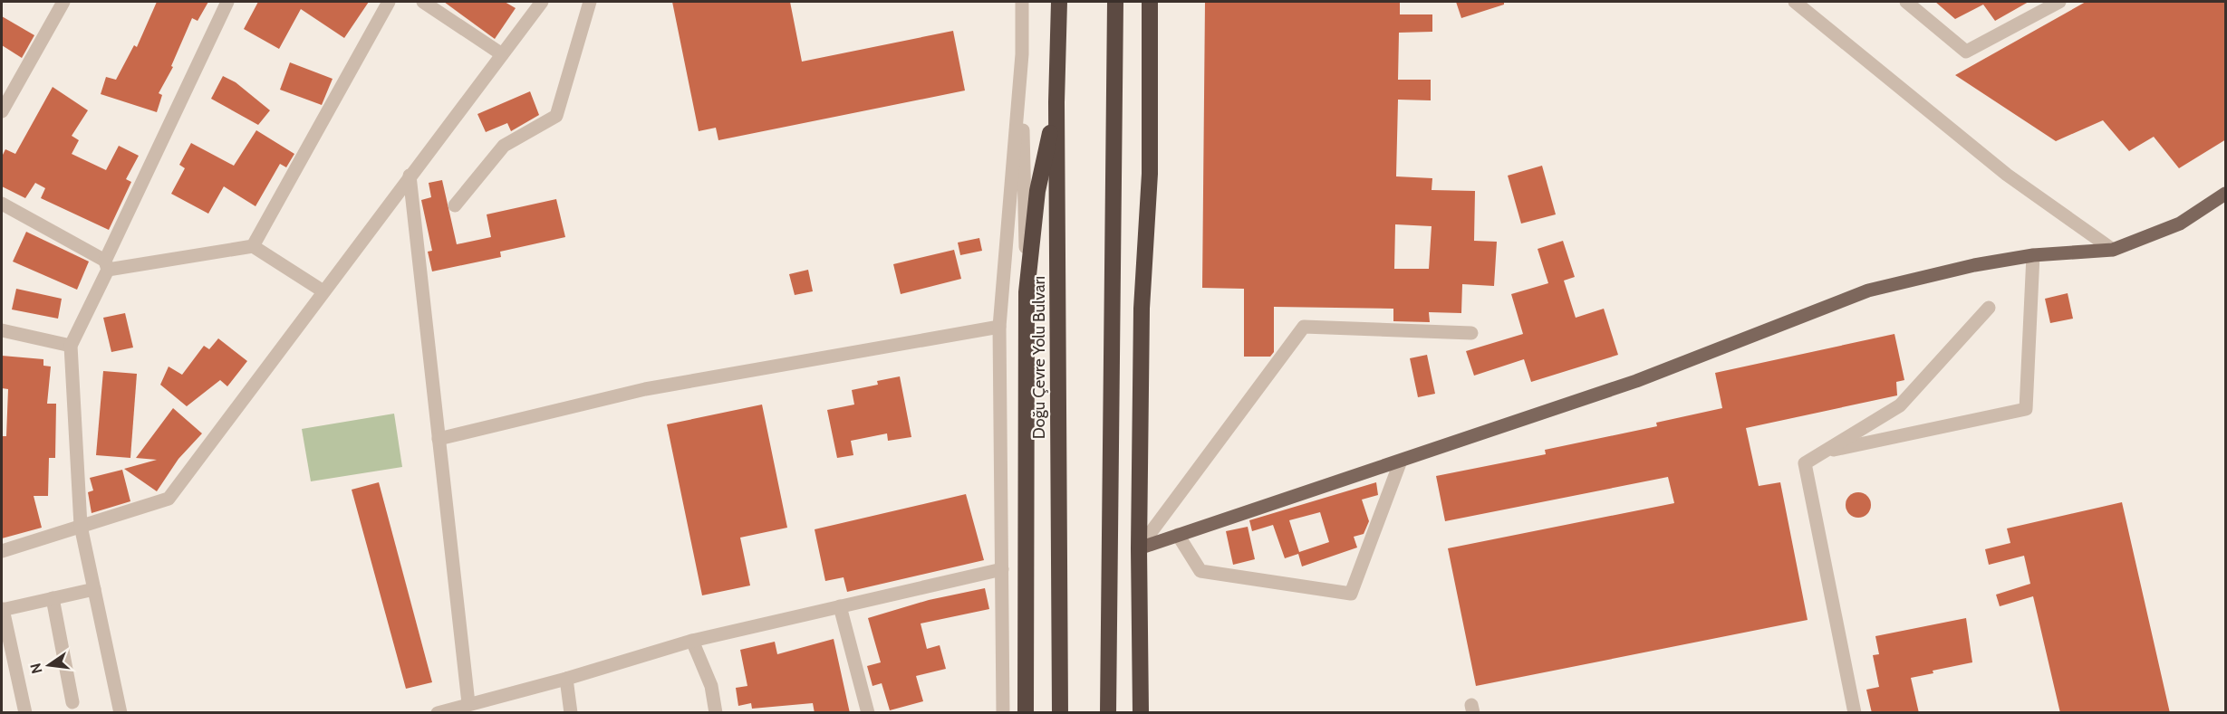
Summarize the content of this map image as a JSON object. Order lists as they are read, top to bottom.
{
  "streets": {
    "highway": ["Doğu Çevre Yolu Bulvarı"]
  },
  "north": "left"
}
